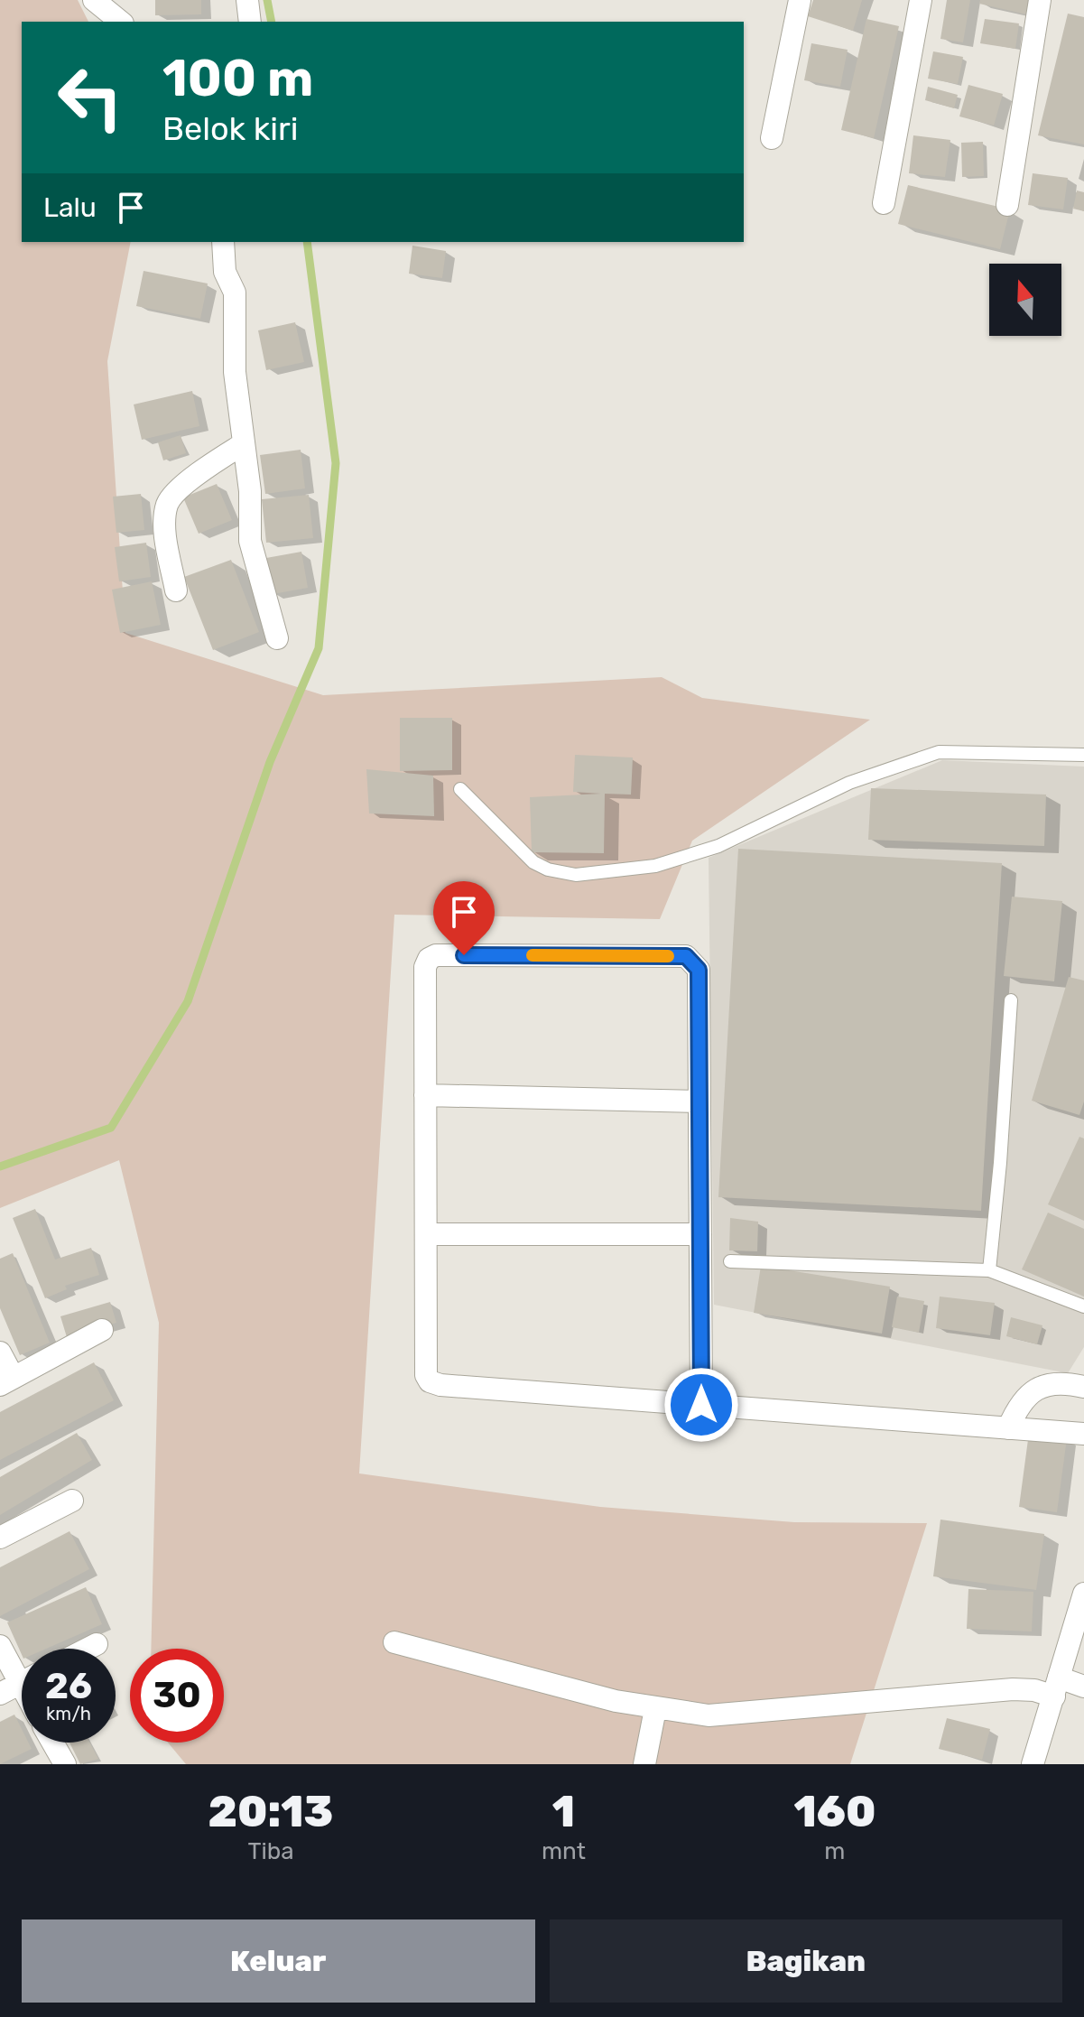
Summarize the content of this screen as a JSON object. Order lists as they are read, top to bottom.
{
  "north": "top",
  "page": {
    "turn": ["100 m", "Belok kiri"],
    "then": "Lalu",
    "speed": "26 km/h",
    "limit": "30",
    "eta": [
      "20:13",
      "Tiba",
      "1",
      "mnt",
      "160",
      "m"
    ],
    "buttons": ["Keluar", "Bagikan"]
  }
}
